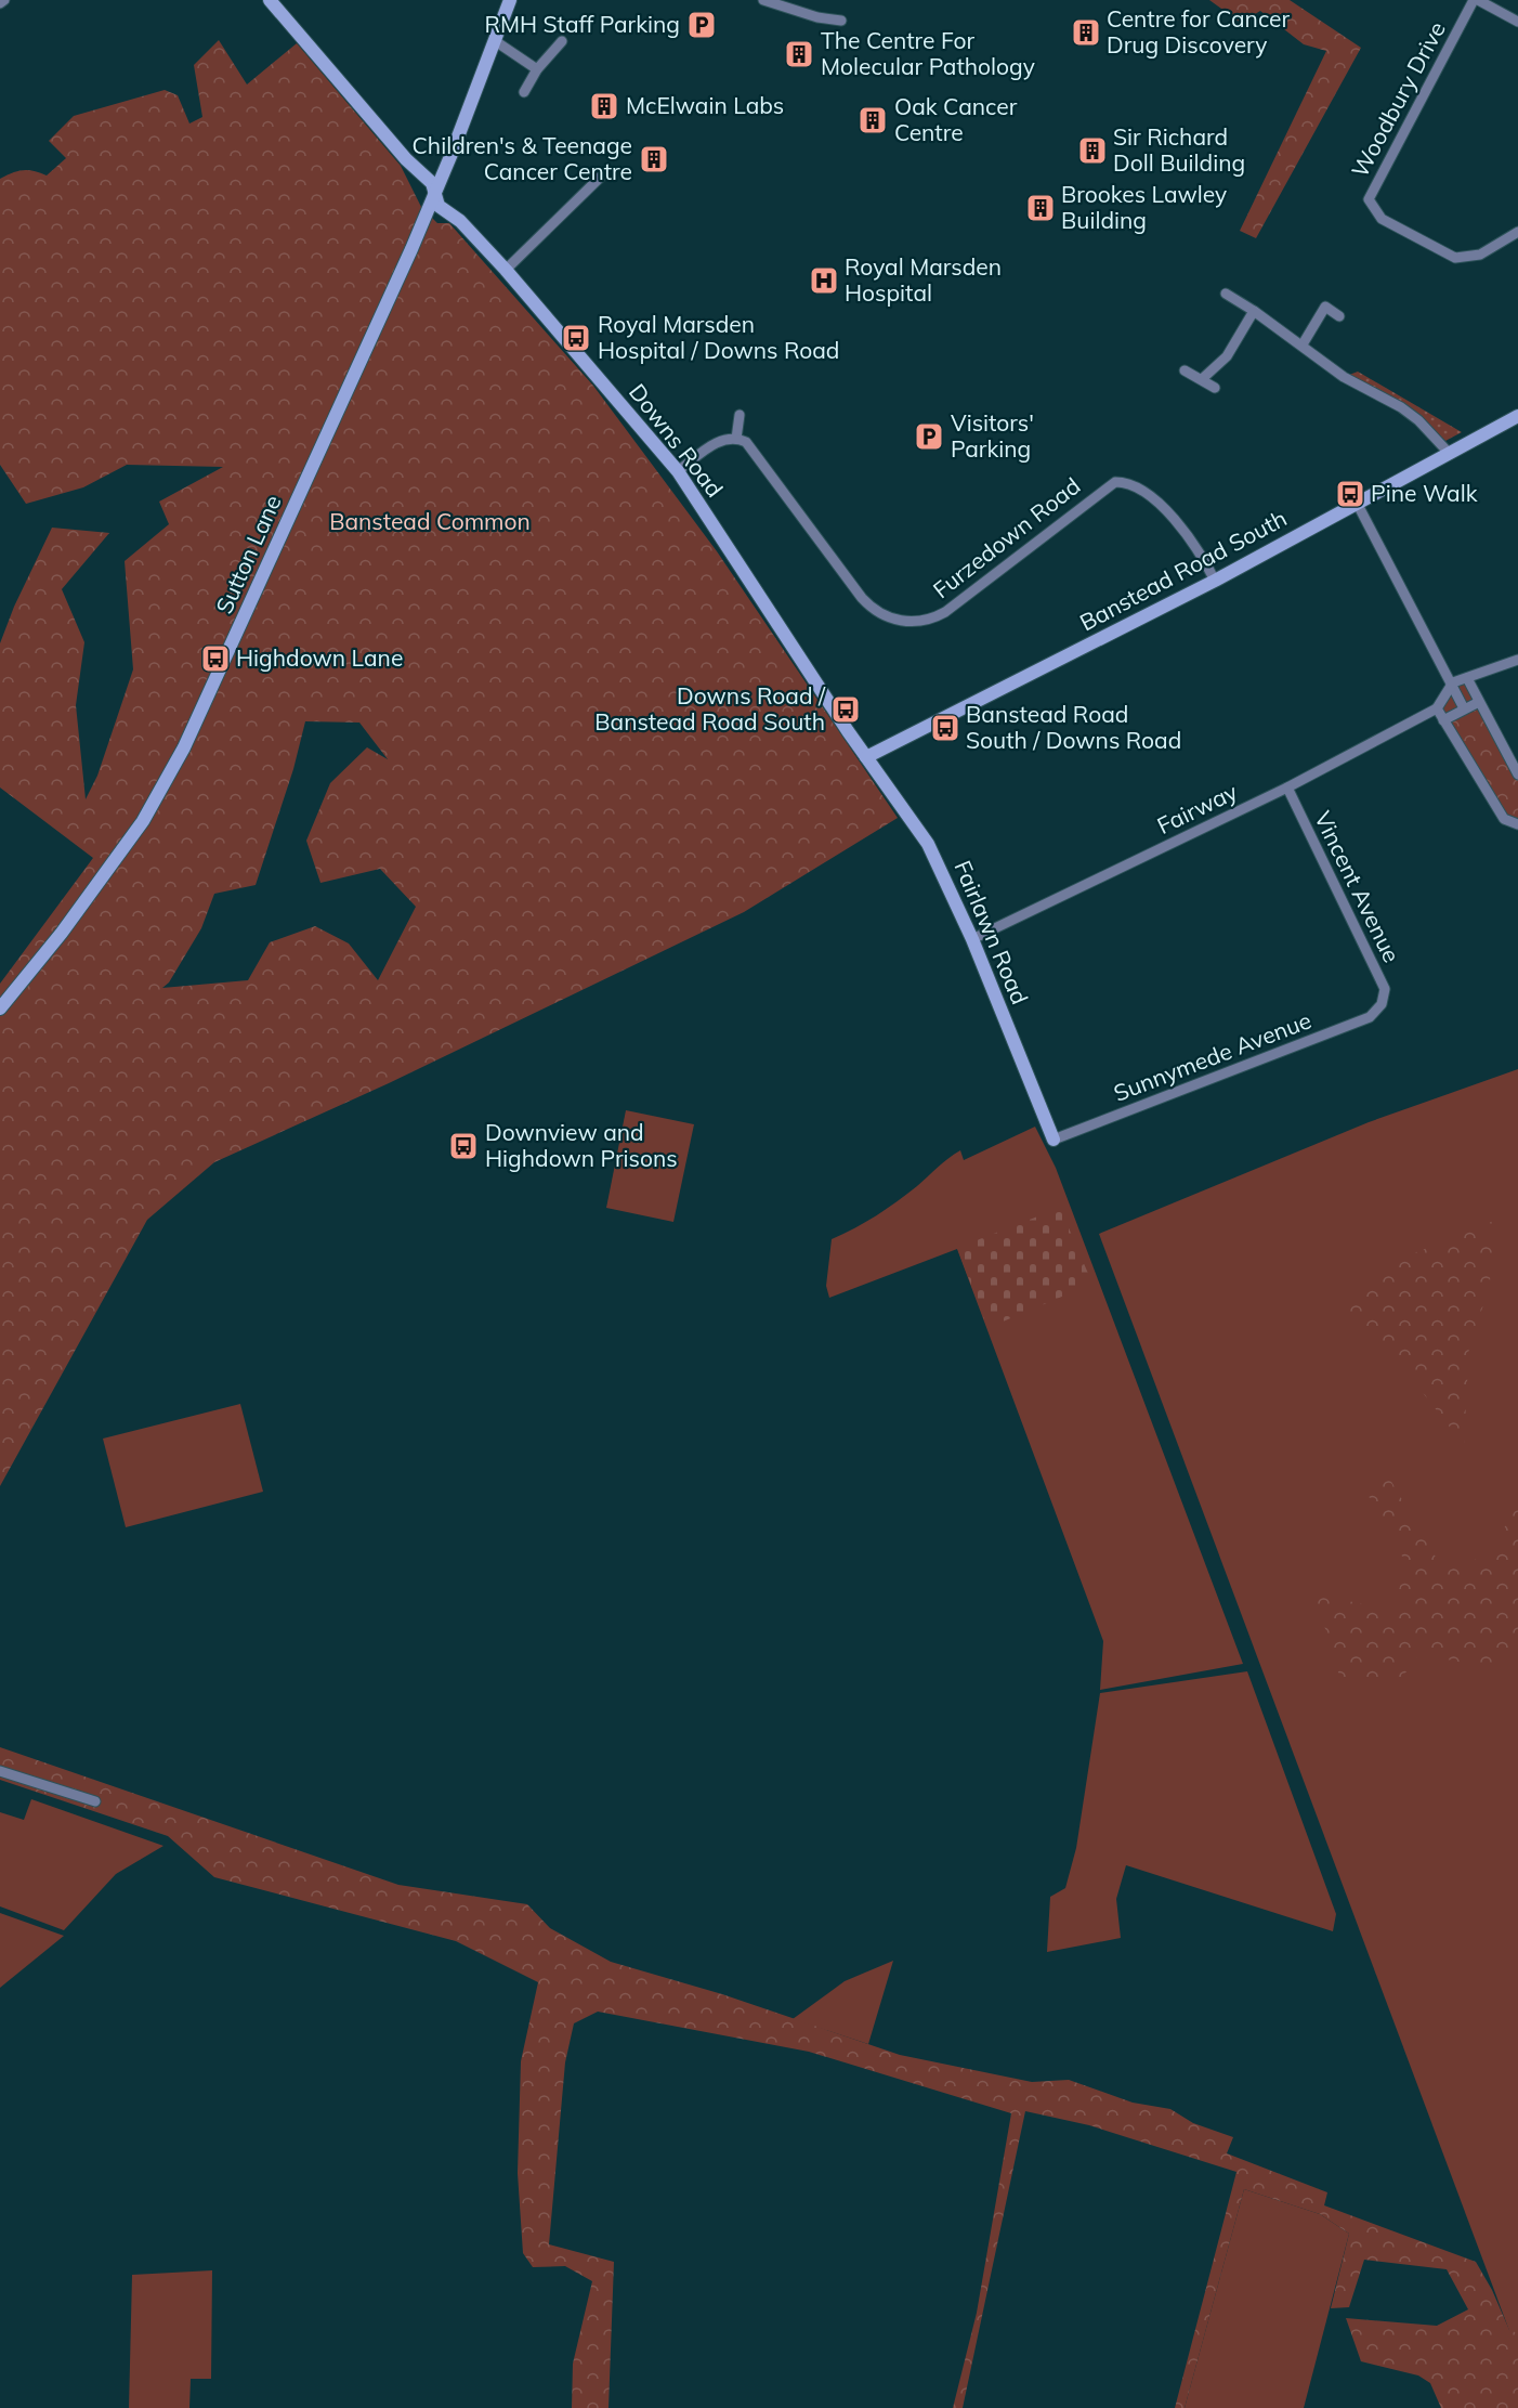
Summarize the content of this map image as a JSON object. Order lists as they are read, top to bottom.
{
  "streets": {
    "street": [
      "Woodbury Drive",
      "Downs Road",
      "Furzedown Road",
      "Sutton Lane",
      "Banstead Road South",
      "Fairway",
      "Vincent Avenue",
      "Fairlawn Road",
      "Sunnymede Avenue"
    ]
  },
  "crossings": [
    ["Downs Road", "Sutton Lane"],
    ["Downs Road", "Banstead Road South"],
    ["Downs Road", "Fairlawn Road"],
    ["Furzedown Road", "Banstead Road South"],
    ["Banstead Road South", "Fairlawn Road"],
    ["Fairway", "Vincent Avenue"],
    ["Fairway", "Fairlawn Road"],
    ["Vincent Avenue", "Sunnymede Avenue"],
    ["Fairlawn Road", "Sunnymede Avenue"]
  ],
  "parks": ["Banstead Common"],
  "places": {
    "parking": ["RMH Staff Parking", "Visitors' Parking"],
    "building": [
      "Centre for Cancer Drug Discovery",
      "The Centre For Molecular Pathology",
      "McElwain Labs",
      "Oak Cancer Centre",
      "Sir Richard Doll Building",
      "Children's & Teenage Cancer Centre",
      "Brookes Lawley Building"
    ],
    "hospital": ["Royal Marsden Hospital"],
    "bus stop": [
      "Royal Marsden Hospital / Downs Road",
      "Pine Walk",
      "Highdown Lane",
      "Downs Road / Banstead Road South",
      "Banstead Road South / Downs Road",
      "Downview and Highdown Prisons"
    ]
  }
}
